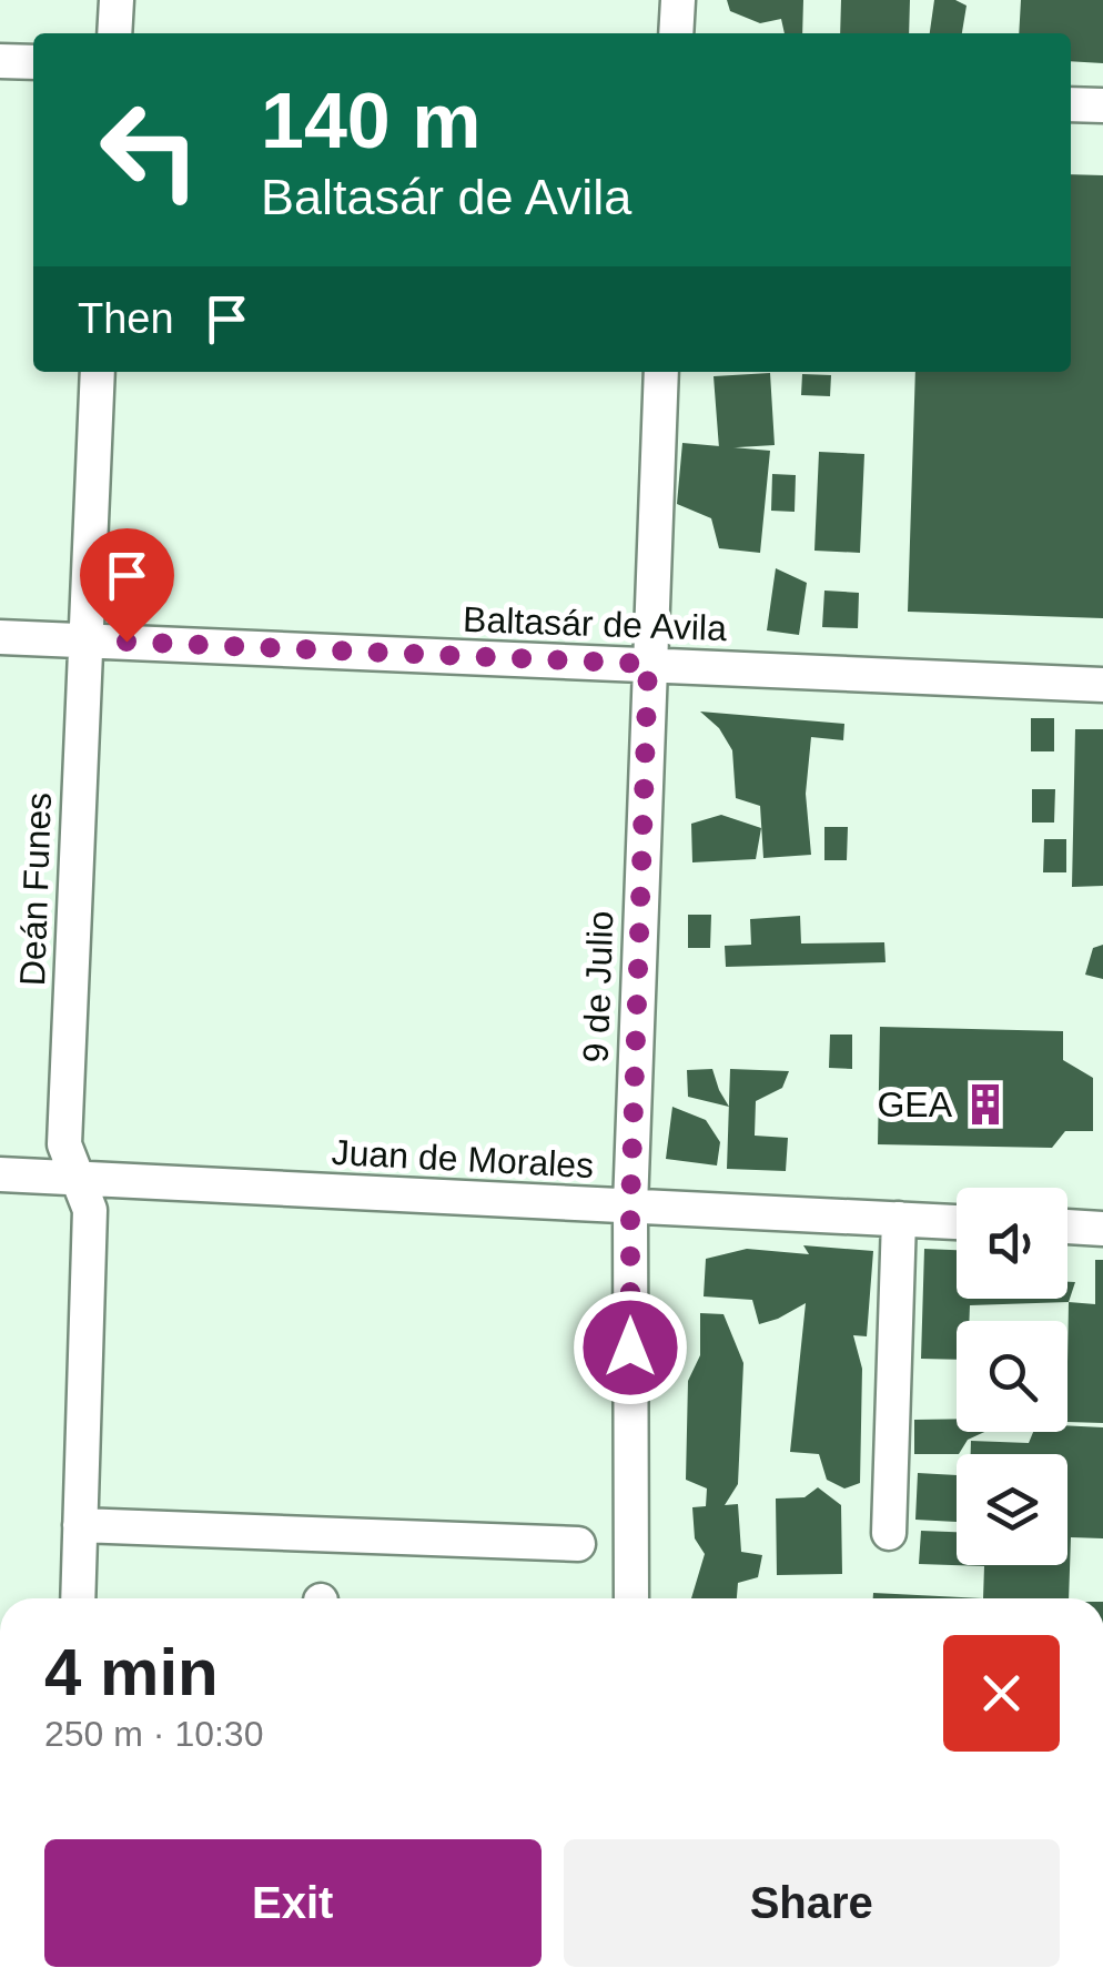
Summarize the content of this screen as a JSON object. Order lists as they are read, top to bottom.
{
  "streets": {
    "street": [
      "Baltasár de Avila",
      "Deán Funes",
      "9 de Julio",
      "Juan de Morales"
    ]
  },
  "crossings": [
    ["Baltasár de Avila", "Deán Funes"],
    ["Baltasár de Avila", "9 de Julio"],
    ["Deán Funes", "Juan de Morales"],
    ["9 de Julio", "Juan de Morales"]
  ],
  "places": {
    "building": ["GEA"]
  },
  "page": {
    "turn": ["140 m", "Baltasár de Avila"],
    "then": "Then",
    "heading": ["4 min", "250 m · 10:30"],
    "buttons": ["Exit", "Share"]
  }
}
